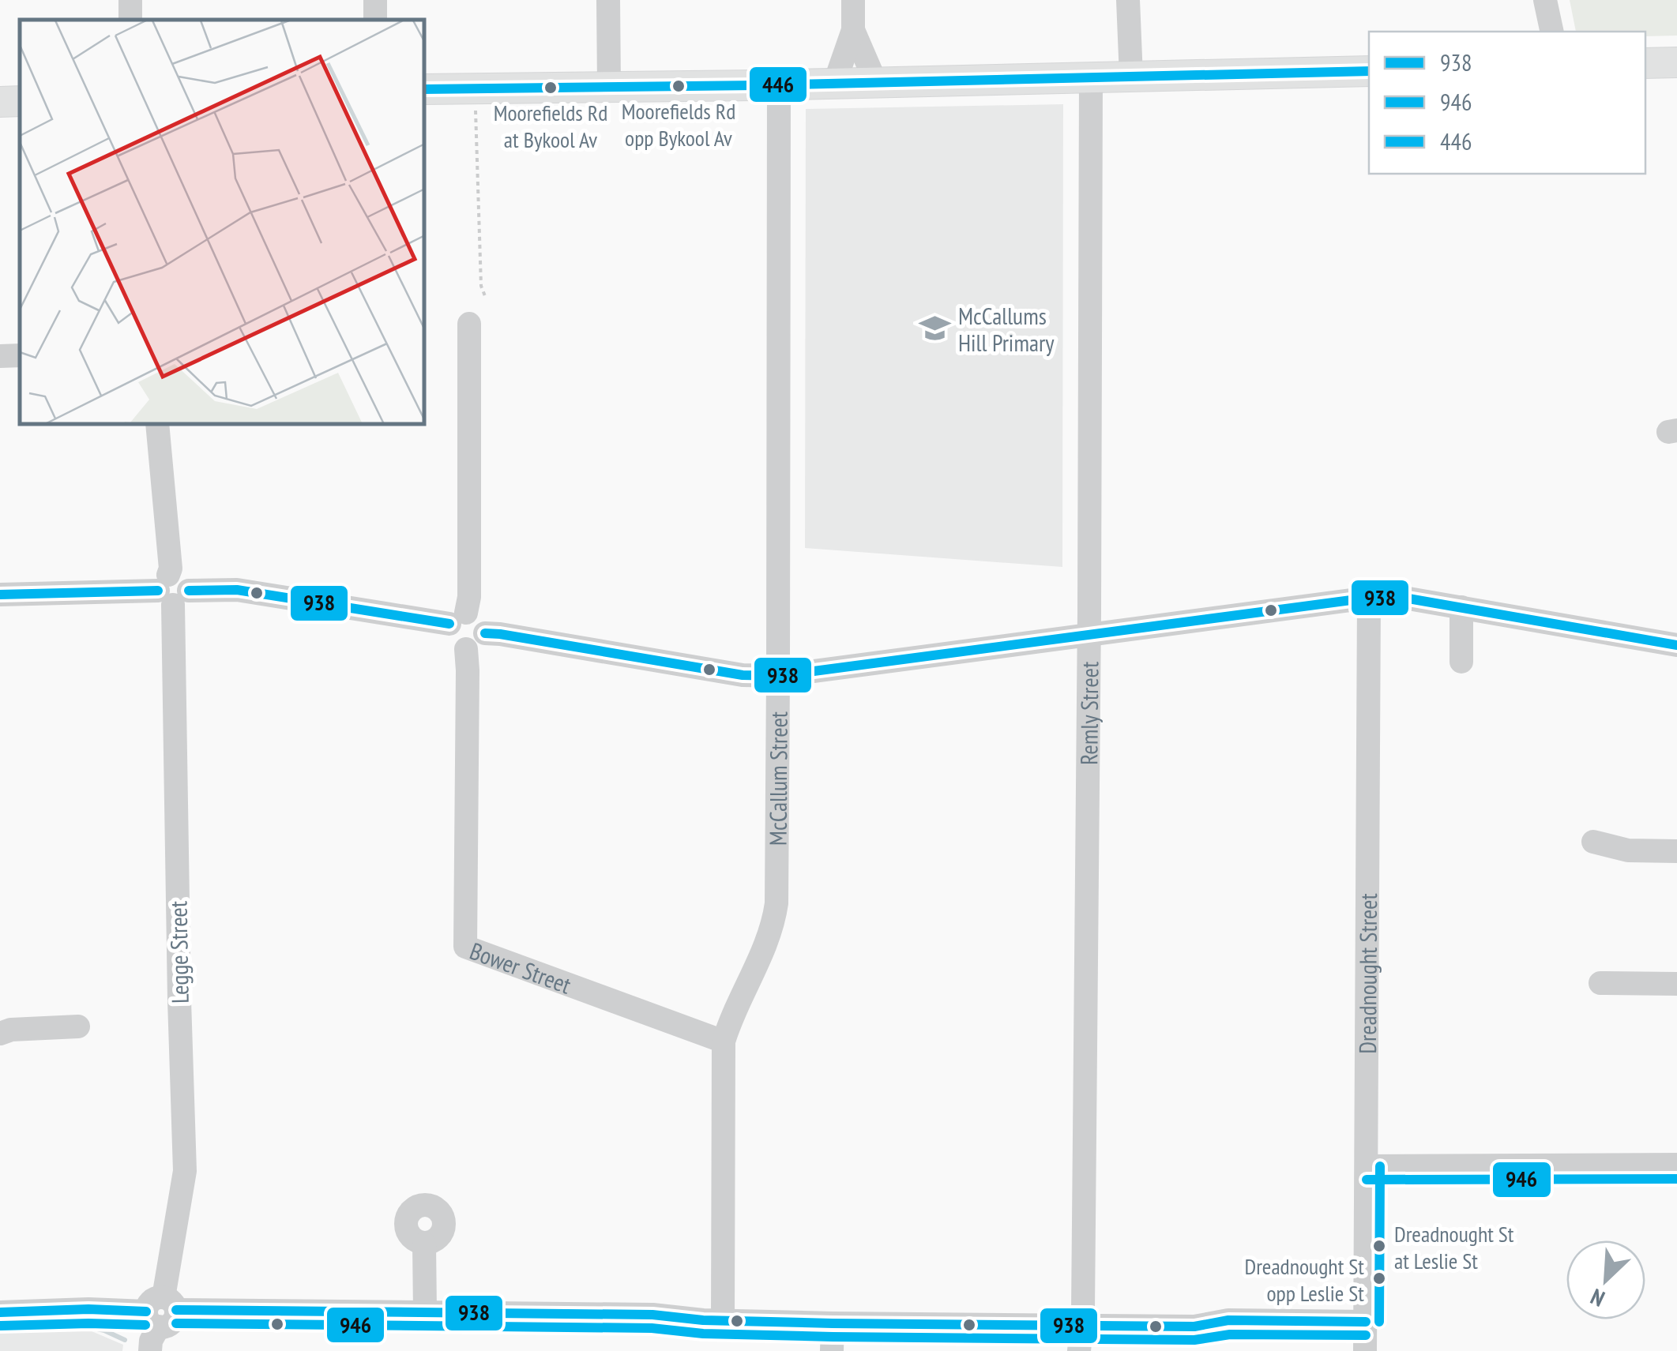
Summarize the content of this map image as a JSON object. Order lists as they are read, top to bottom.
{
  "streets": {
    "street": [
      "Remly Street",
      "McCallum Street",
      "Legge Street",
      "Bower Street",
      "Dreadnought Street"
    ]
  },
  "crossings": [
    ["McCallum Street", "Bower Street"]
  ],
  "places": {
    "other": [
      "Moorefields Rd opp Bykool Av",
      "Moorefields Rd at Bykool Av",
      "Dreadnought St at Leslie St",
      "Dreadnought St opp Leslie St"
    ],
    "school or university": ["McCallums Hill Primary"]
  },
  "lines": ["transit line 446", "transit line 938", "transit line 946"],
  "legend": ["938", "946", "446"],
  "north": "bottom left"
}
